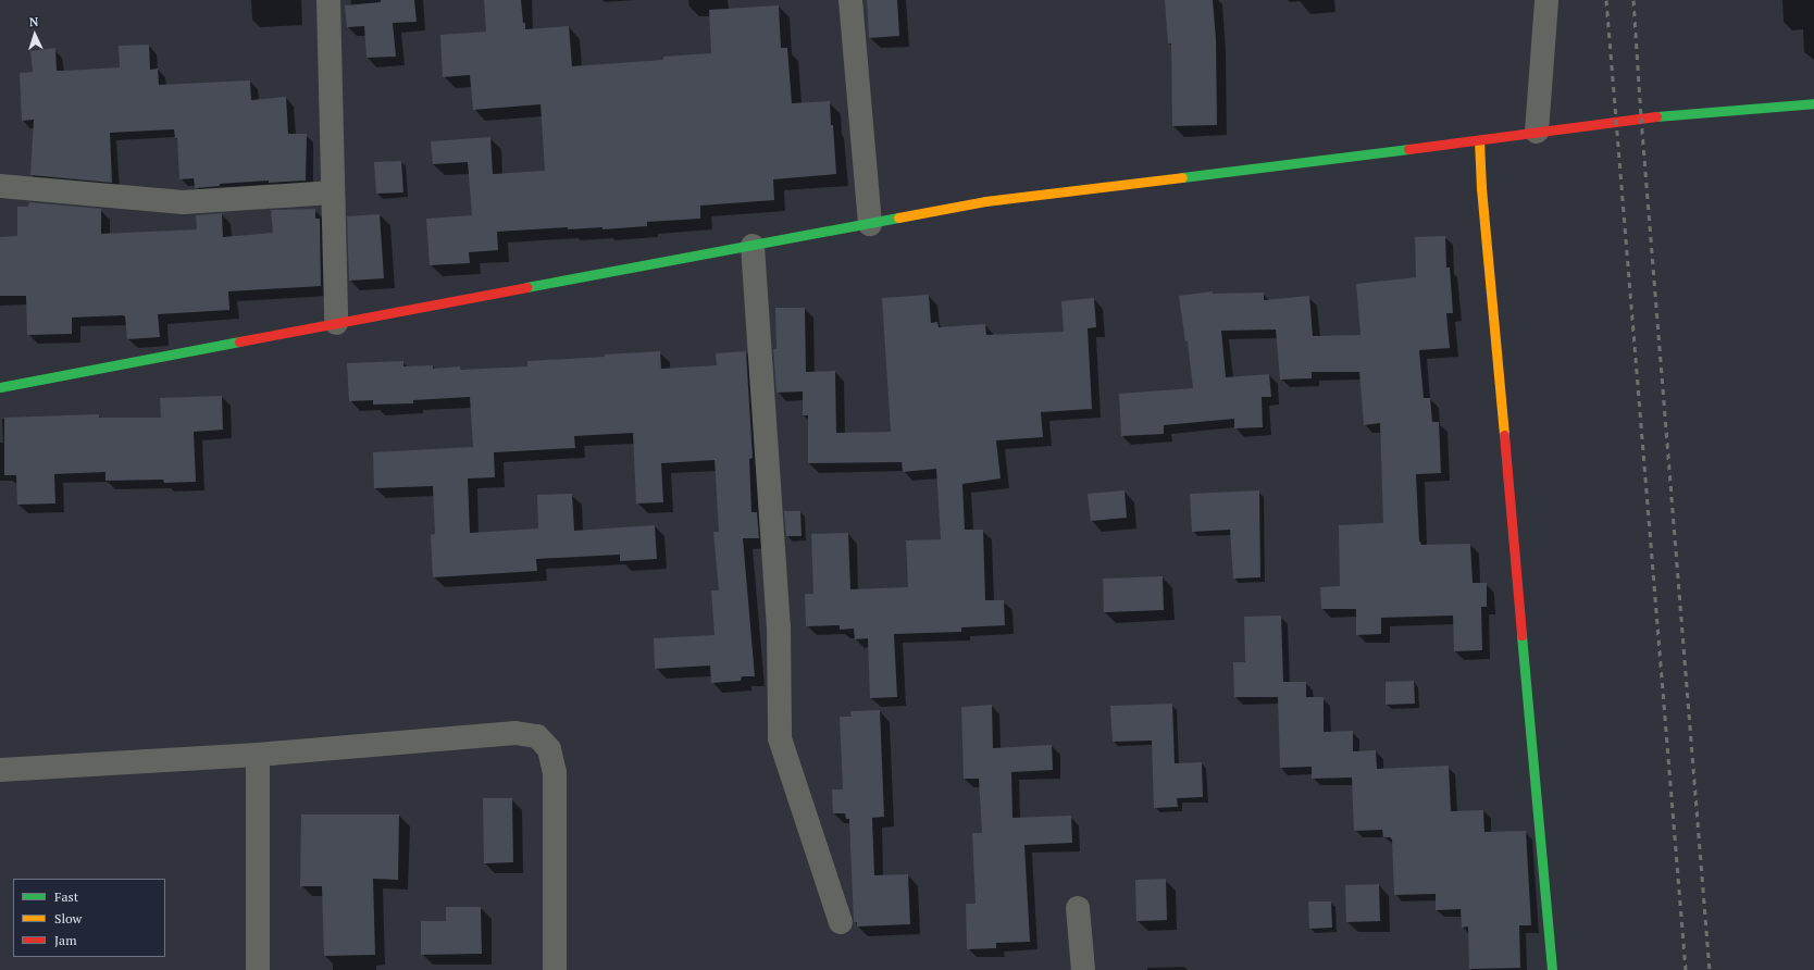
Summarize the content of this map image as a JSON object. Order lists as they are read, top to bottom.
{
  "legend": ["Fast", "Slow", "Jam"],
  "north": "top"
}
